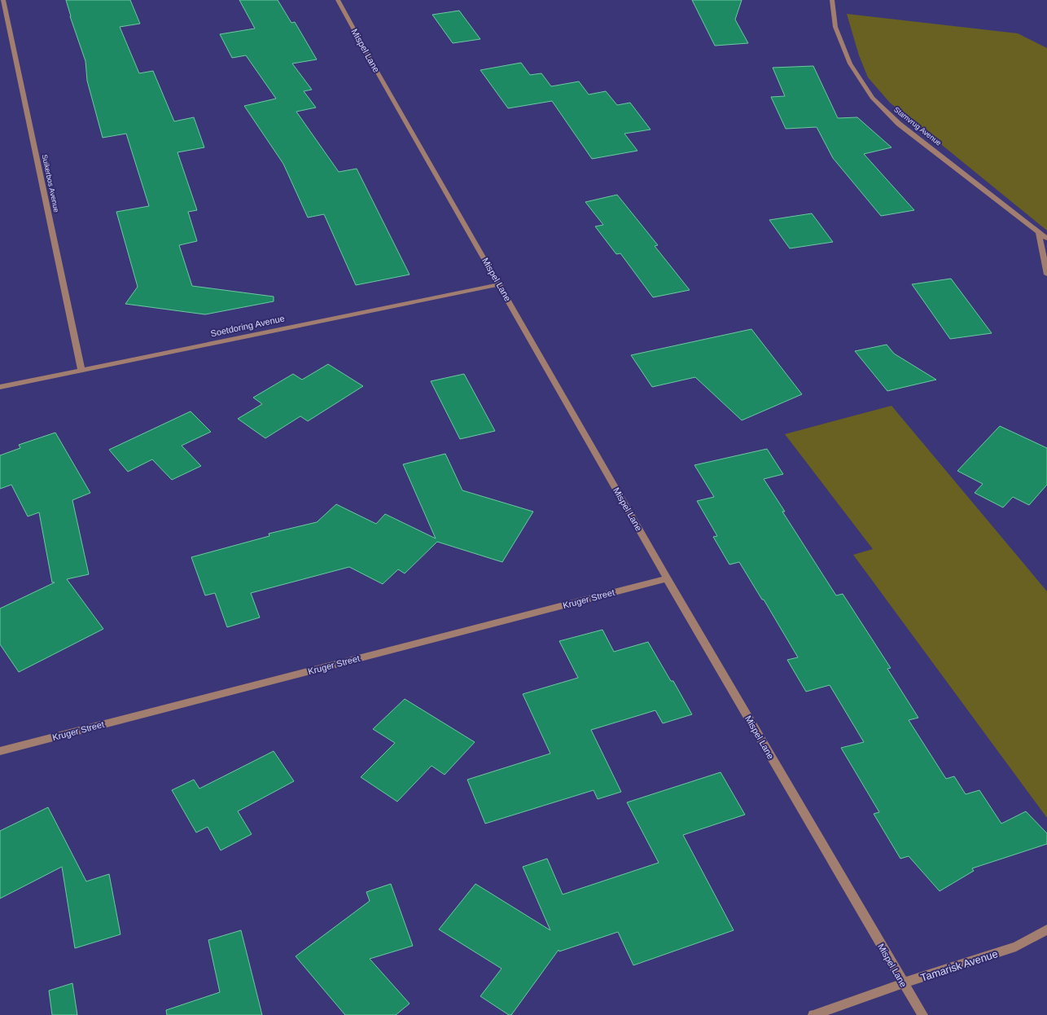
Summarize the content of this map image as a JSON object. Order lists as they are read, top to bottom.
{
  "streets": {
    "street": [
      "Mispel Lane",
      "Stamvrug Avenue",
      "Suikerbos Avenue",
      "Soetdoring Avenue",
      "Kruger Street",
      "Tamarisk Avenue"
    ]
  },
  "crossings": [
    ["Mispel Lane", "Soetdoring Avenue"],
    ["Mispel Lane", "Kruger Street"],
    ["Mispel Lane", "Tamarisk Avenue"],
    ["Suikerbos Avenue", "Soetdoring Avenue"]
  ]
}
